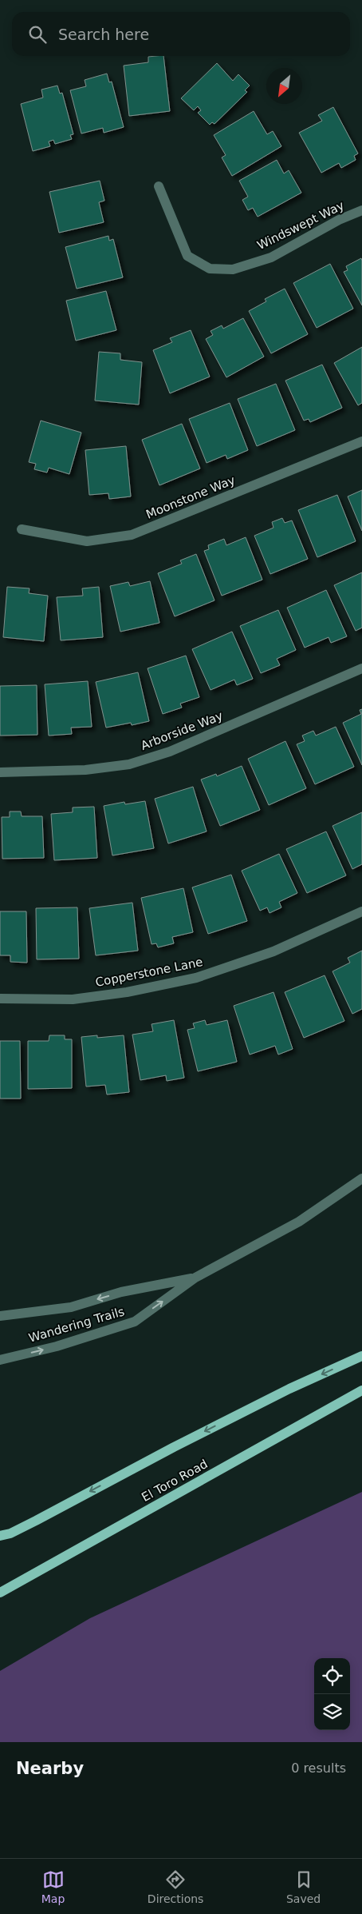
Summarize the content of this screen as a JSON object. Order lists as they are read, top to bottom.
{
  "streets": {
    "main road": ["El Toro Road"],
    "street": [
      "Windswept Way",
      "Moonstone Way",
      "Arborside Way",
      "Copperstone Lane",
      "Wandering Trails"
    ]
  },
  "north": "bottom left",
  "page": {
    "search": "Search here",
    "heading": ["Nearby", "0 results"],
    "nav": ["Map", "Directions", "Saved"]
  }
}
